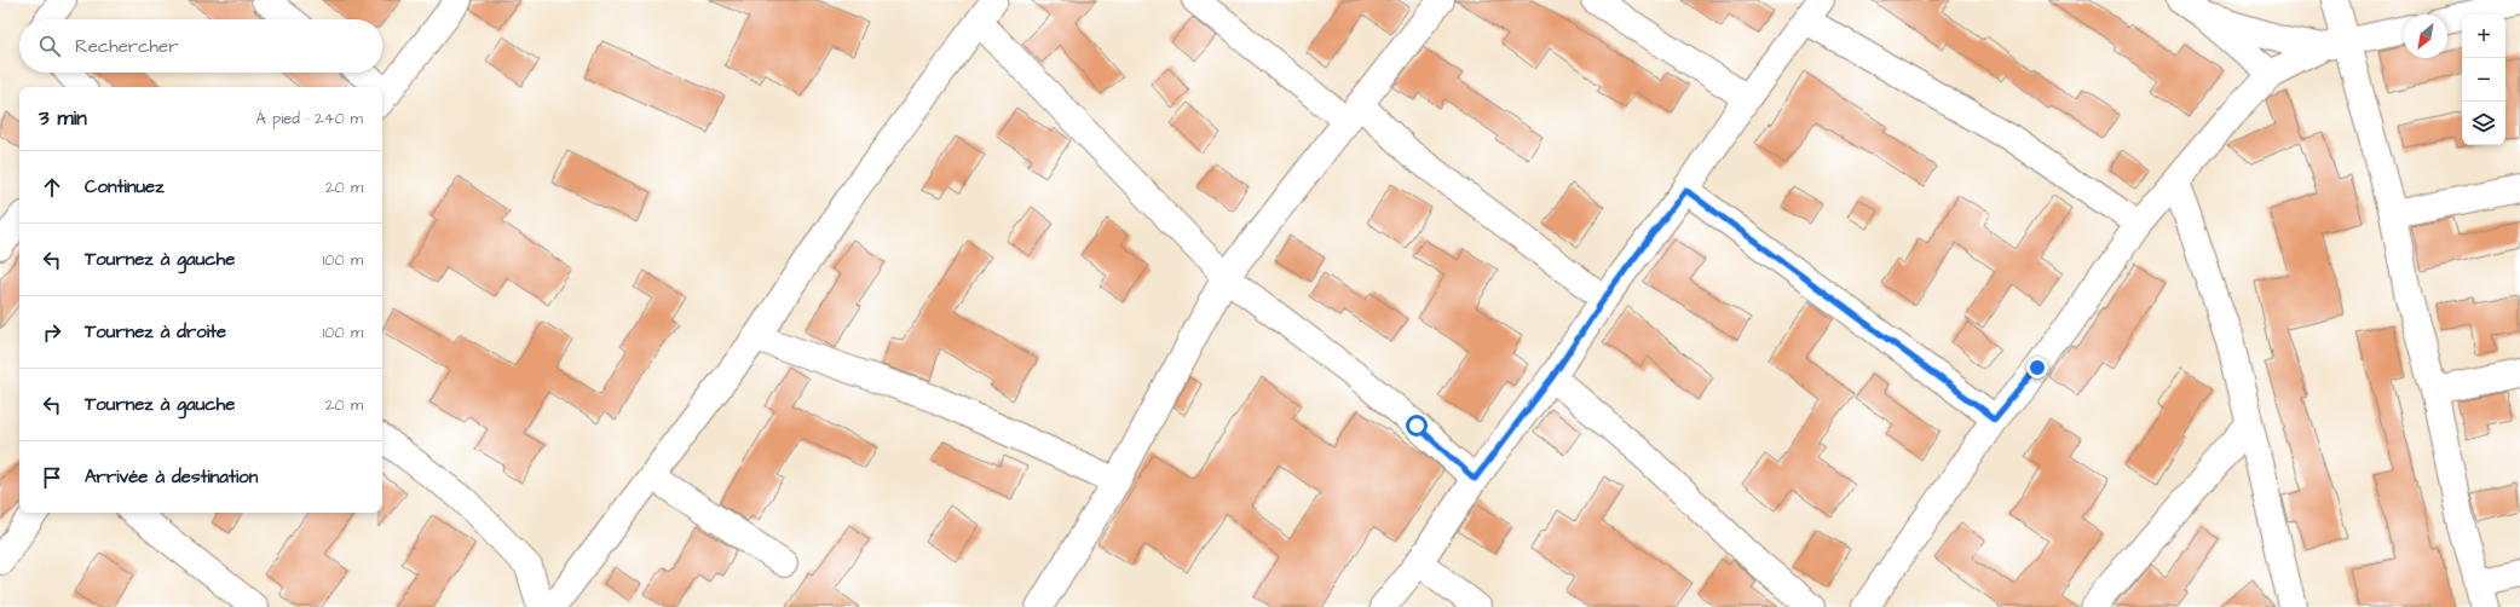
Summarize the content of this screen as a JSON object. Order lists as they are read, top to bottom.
{
  "north": "bottom left",
  "page": {
    "map_buttons": ["+", "−"],
    "search": "Rechercher",
    "heading": ["3 min", "À pied · 240 m"],
    "list": [
      ["Continuez", "20 m"],
      ["Tournez à gauche", "100 m"],
      ["Tournez à droite", "100 m"],
      ["Tournez à gauche", "20 m"],
      "Arrivée à destination"
    ]
  }
}
